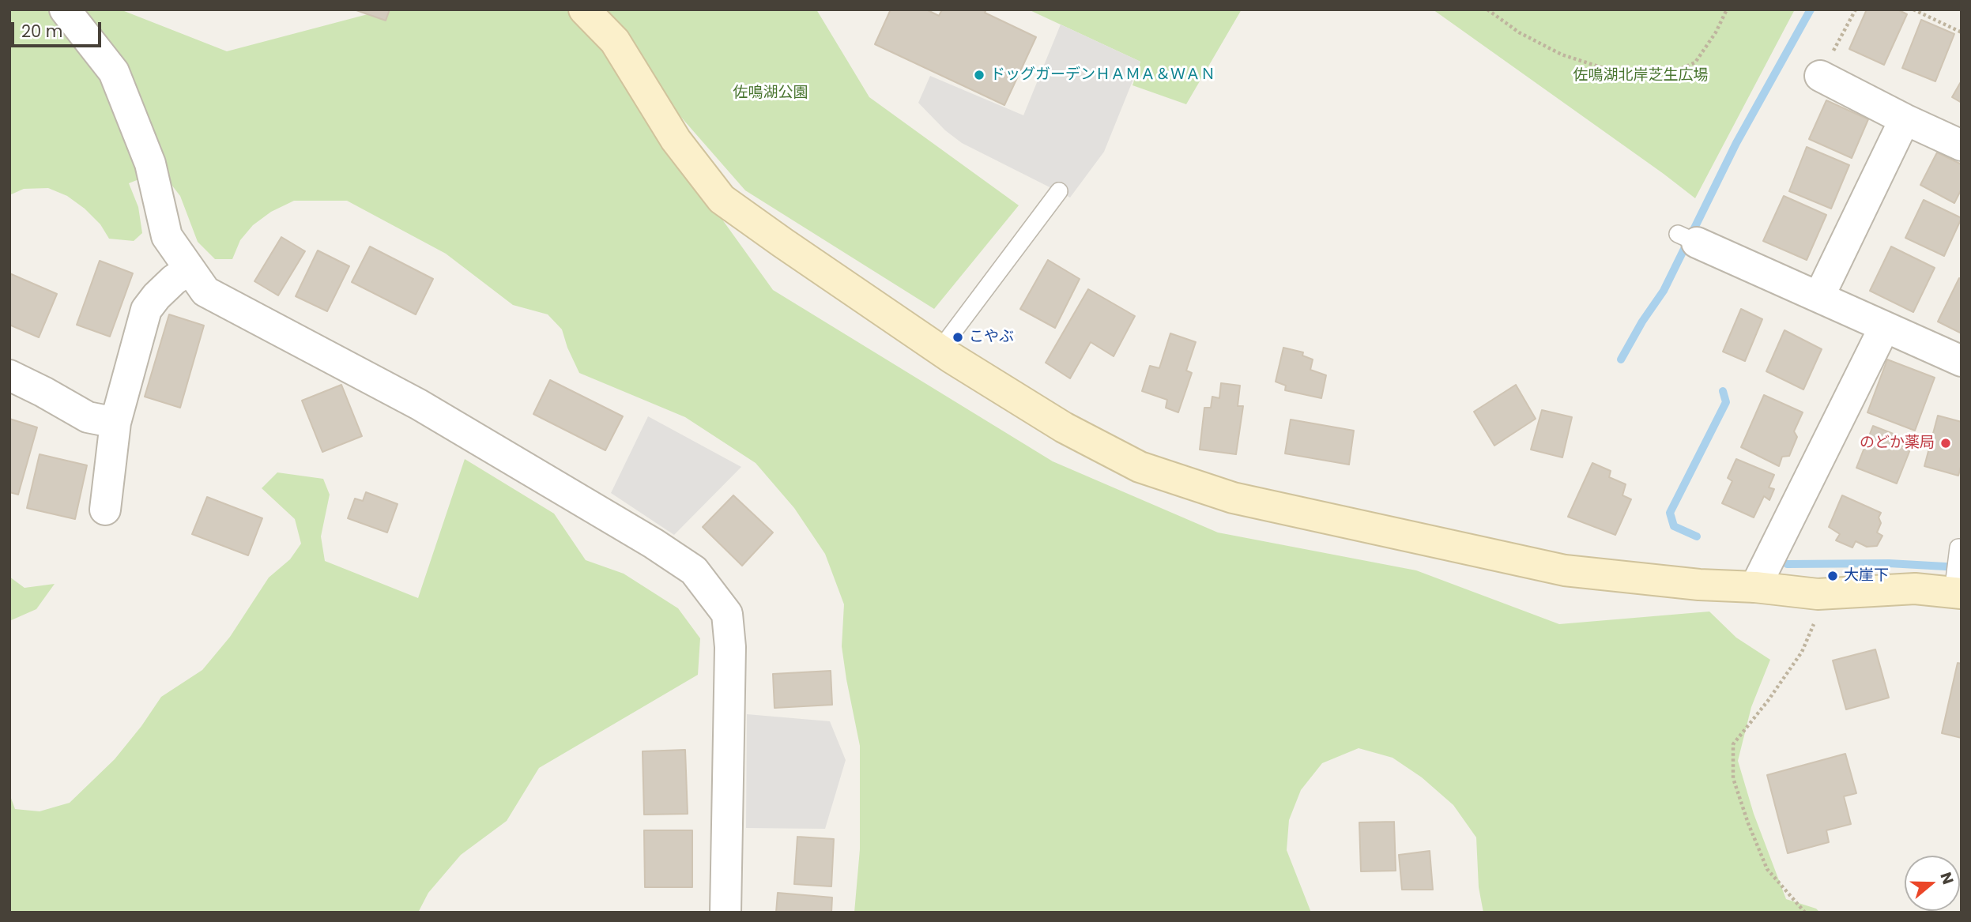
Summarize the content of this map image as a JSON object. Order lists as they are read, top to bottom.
{
  "parks": ["佐鳴湖北岸芝生広場", "佐鳴湖公園"],
  "places": [
    "ドッグガーデンＨＡＭＡ＆ＷＡＮ",
    "こやぶ",
    "のどか薬局",
    "大崖下"
  ],
  "scale_bar": "20 m",
  "north": "right"
}
